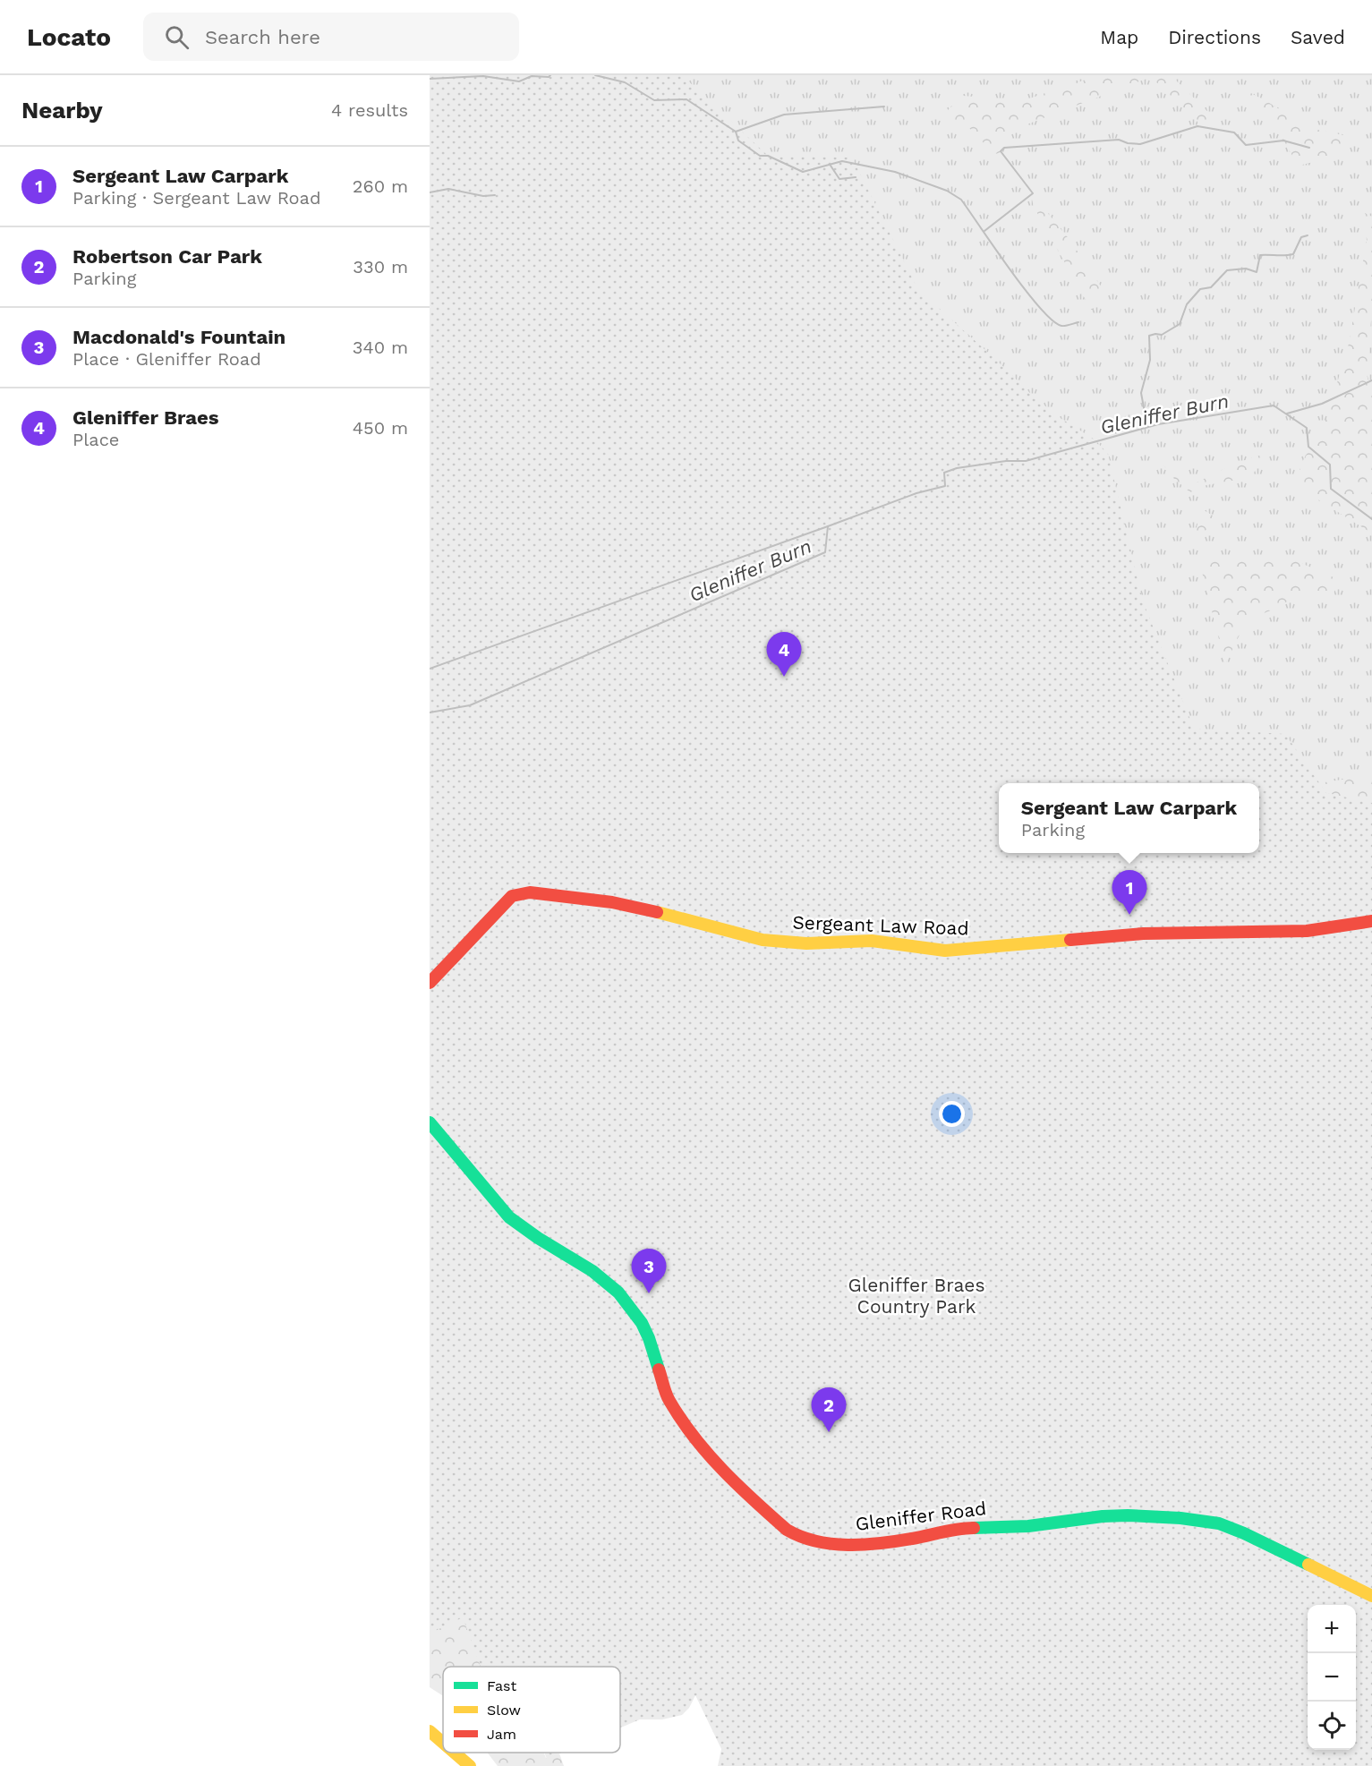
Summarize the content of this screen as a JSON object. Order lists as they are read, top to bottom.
{
  "streets": {
    "main road": ["Sergeant Law Road", "Gleniffer Road"]
  },
  "water": ["Gleniffer Burn"],
  "parks": ["Gleniffer Braes Country Park"],
  "legend": ["Fast", "Slow", "Jam"],
  "page": {
    "header": "Locato",
    "search": "Search here",
    "nav": ["Map", "Directions", "Saved"],
    "heading": ["Nearby", "4 results"],
    "list": [
      {
        "mark": "1",
        "name": "Sergeant Law Carpark",
        "note": "Parking · Sergeant Law Road",
        "value": "260 m"
      },
      {
        "mark": "2",
        "name": "Robertson Car Park",
        "note": "Parking",
        "value": "330 m"
      },
      {
        "mark": "3",
        "name": "Macdonald's Fountain",
        "note": "Place · Gleniffer Road",
        "value": "340 m"
      },
      {
        "mark": "4",
        "name": "Gleniffer Braes",
        "note": "Place",
        "value": "450 m"
      }
    ],
    "pins": [
      "4",
      "1",
      "3",
      "2"
    ],
    "popup": ["Sergeant Law Carpark", "Parking"],
    "map_buttons": ["+", "−"]
  }
}
